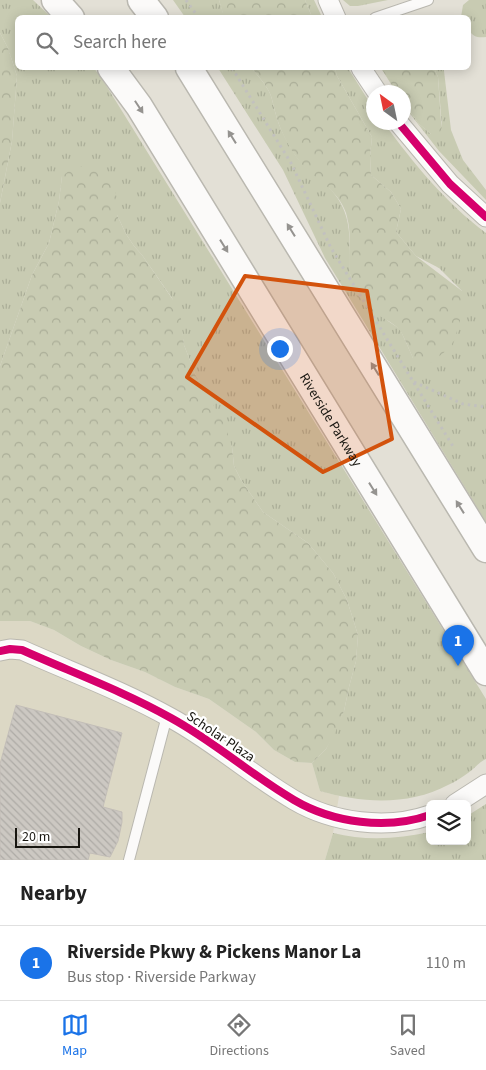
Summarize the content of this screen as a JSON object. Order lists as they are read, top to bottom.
{
  "streets": {
    "main road": ["Riverside Parkway"],
    "street": ["Scholar Plaza"]
  },
  "scale_bar": "20 m",
  "north": "top left",
  "page": {
    "search": "Search here",
    "pins": "1",
    "scale": "20 m",
    "heading": "Nearby",
    "list": [
      {
        "mark": "1",
        "name": "Riverside Pkwy & Pickens Manor La",
        "note": "Bus stop · Riverside Parkway",
        "value": "110 m"
      }
    ],
    "nav": ["Map", "Directions", "Saved"]
  }
}
